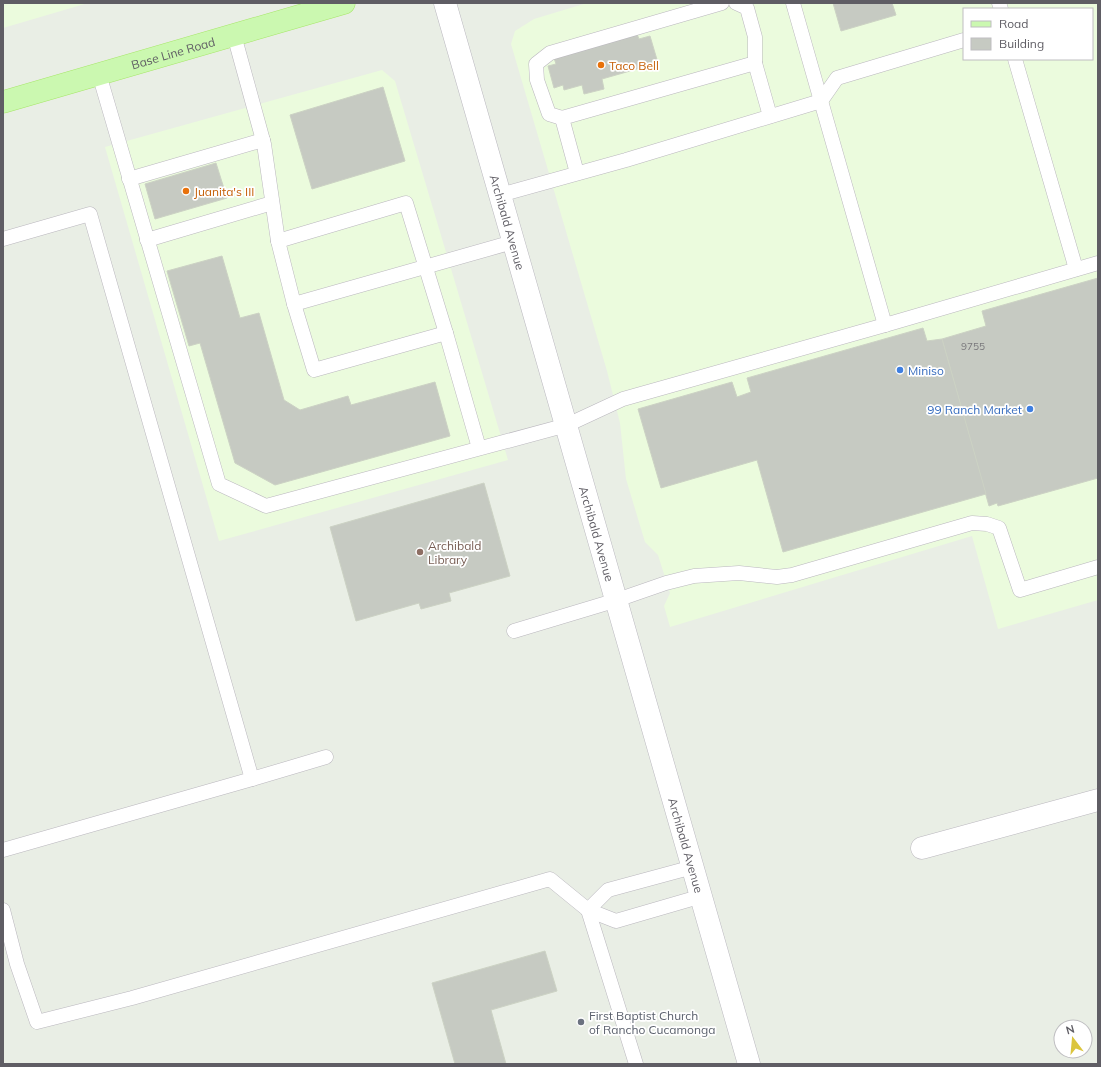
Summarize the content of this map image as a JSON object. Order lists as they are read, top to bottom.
{
  "streets": {
    "main road": ["Base Line Road", "Archibald Avenue"]
  },
  "places": [
    "Taco Bell",
    "Juanita's III",
    "Miniso",
    "99 Ranch Market",
    "Archibald Library",
    "First Baptist Church of Rancho Cucamonga"
  ],
  "house_numbers": ["9755"],
  "legend": ["Road", "Building"],
  "north": "top"
}
